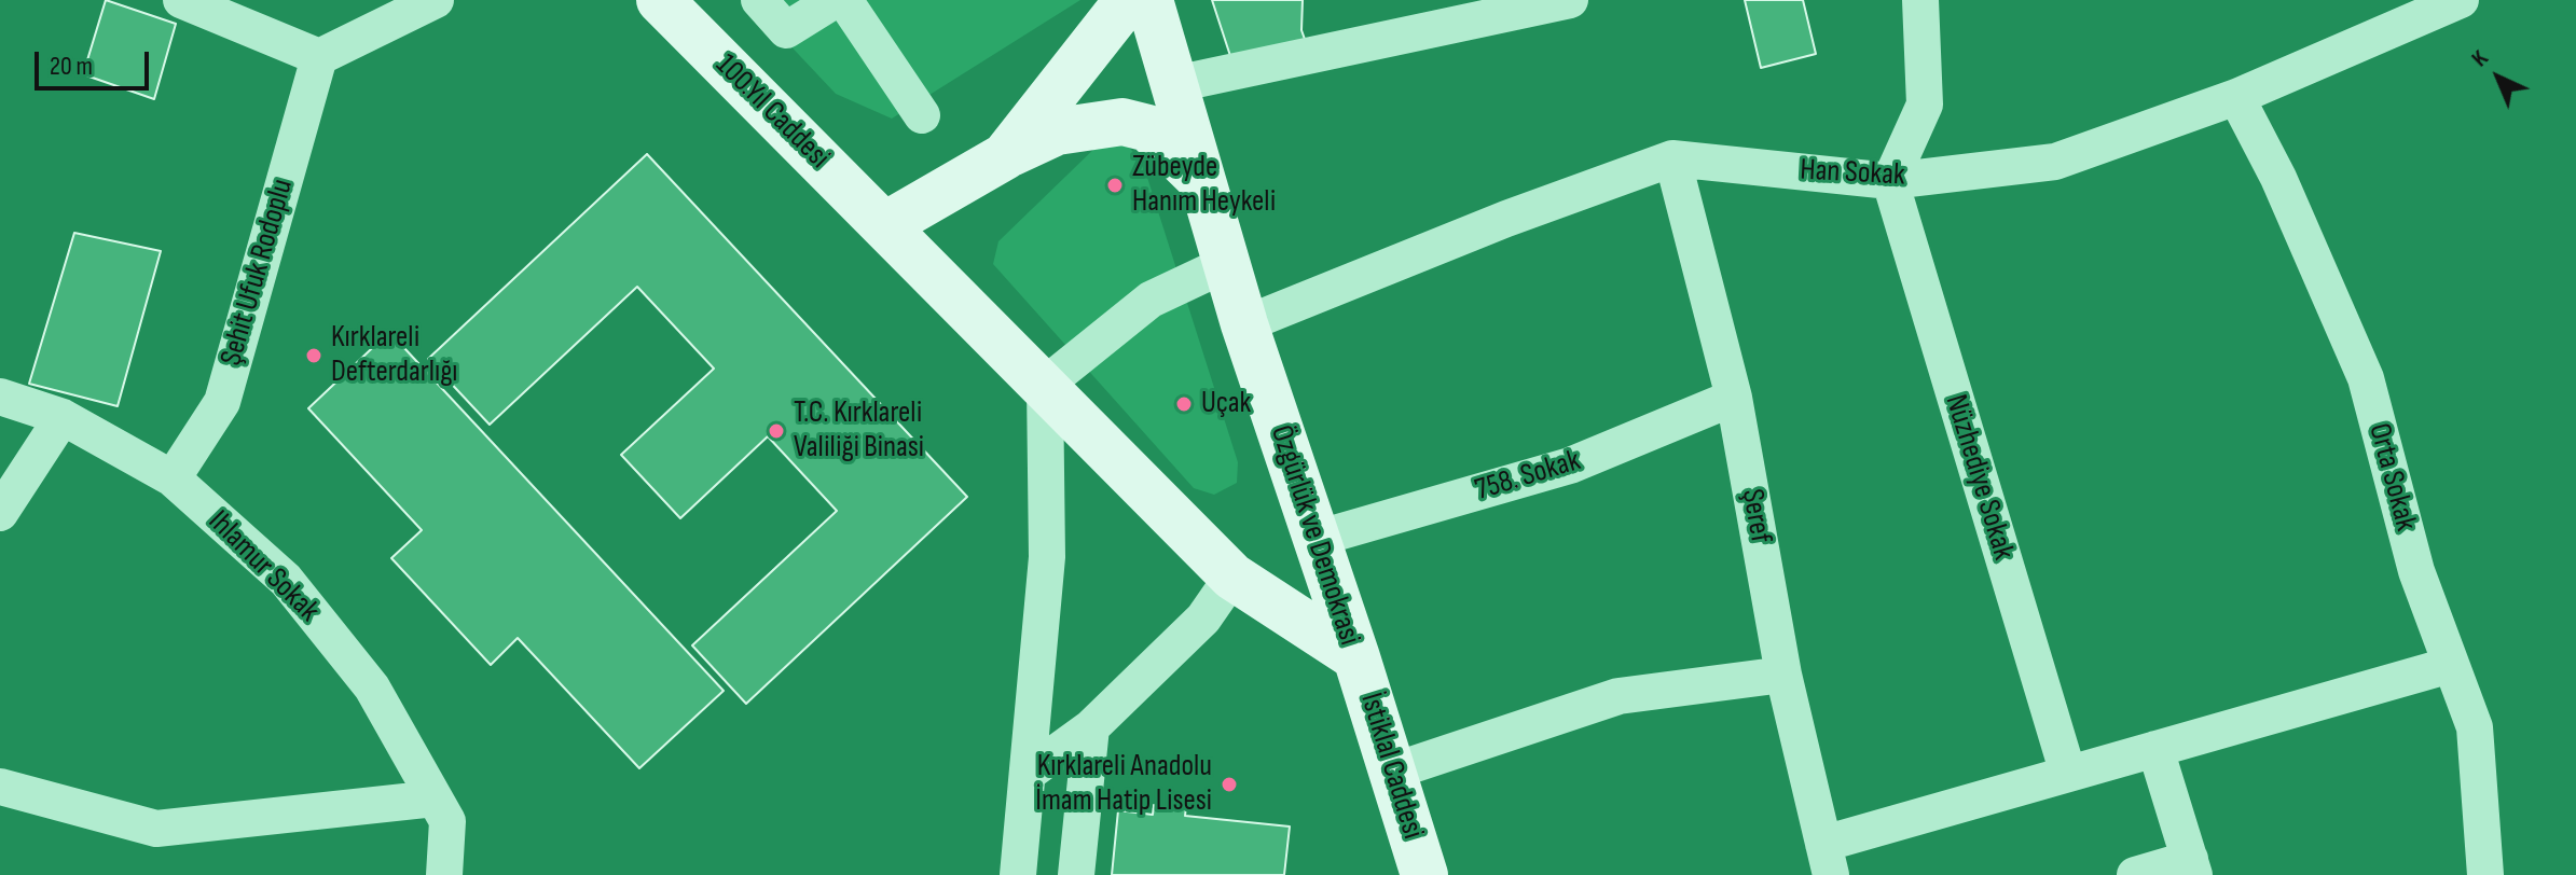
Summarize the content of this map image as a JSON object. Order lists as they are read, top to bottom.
{
  "streets": {
    "street": [
      "100.Yıl Caddesi",
      "Han Sokak",
      "Şehit Ufuk Rodoplu",
      "758. Sokak",
      "Nüzhediye Sokak",
      "Orta Sokak",
      "Şeref",
      "Özgürlük ve Demokrasi",
      "Ihlamur Sokak",
      "İstiklal Caddesi"
    ]
  },
  "crossings": [
    ["100.Yıl Caddesi", "Özgürlük ve Demokrasi"],
    ["Han Sokak", "Nüzhediye Sokak"],
    ["Han Sokak", "Orta Sokak"],
    ["Han Sokak", "Şeref"],
    ["Han Sokak", "Özgürlük ve Demokrasi"],
    ["Şehit Ufuk Rodoplu", "Ihlamur Sokak"],
    ["758. Sokak", "Şeref"],
    ["758. Sokak", "Özgürlük ve Demokrasi"],
    ["Özgürlük ve Demokrasi", "İstiklal Caddesi"]
  ],
  "places": [
    "Zübeyde Hanım Heykeli",
    "Kırklareli Defterdarlığı",
    "Uçak",
    "T.C. Kırklareli Valiliği Binasi",
    "Kırklareli Anadolu İmam Hatip Lisesi"
  ],
  "scale_bar": "20 m",
  "north": "top left"
}
